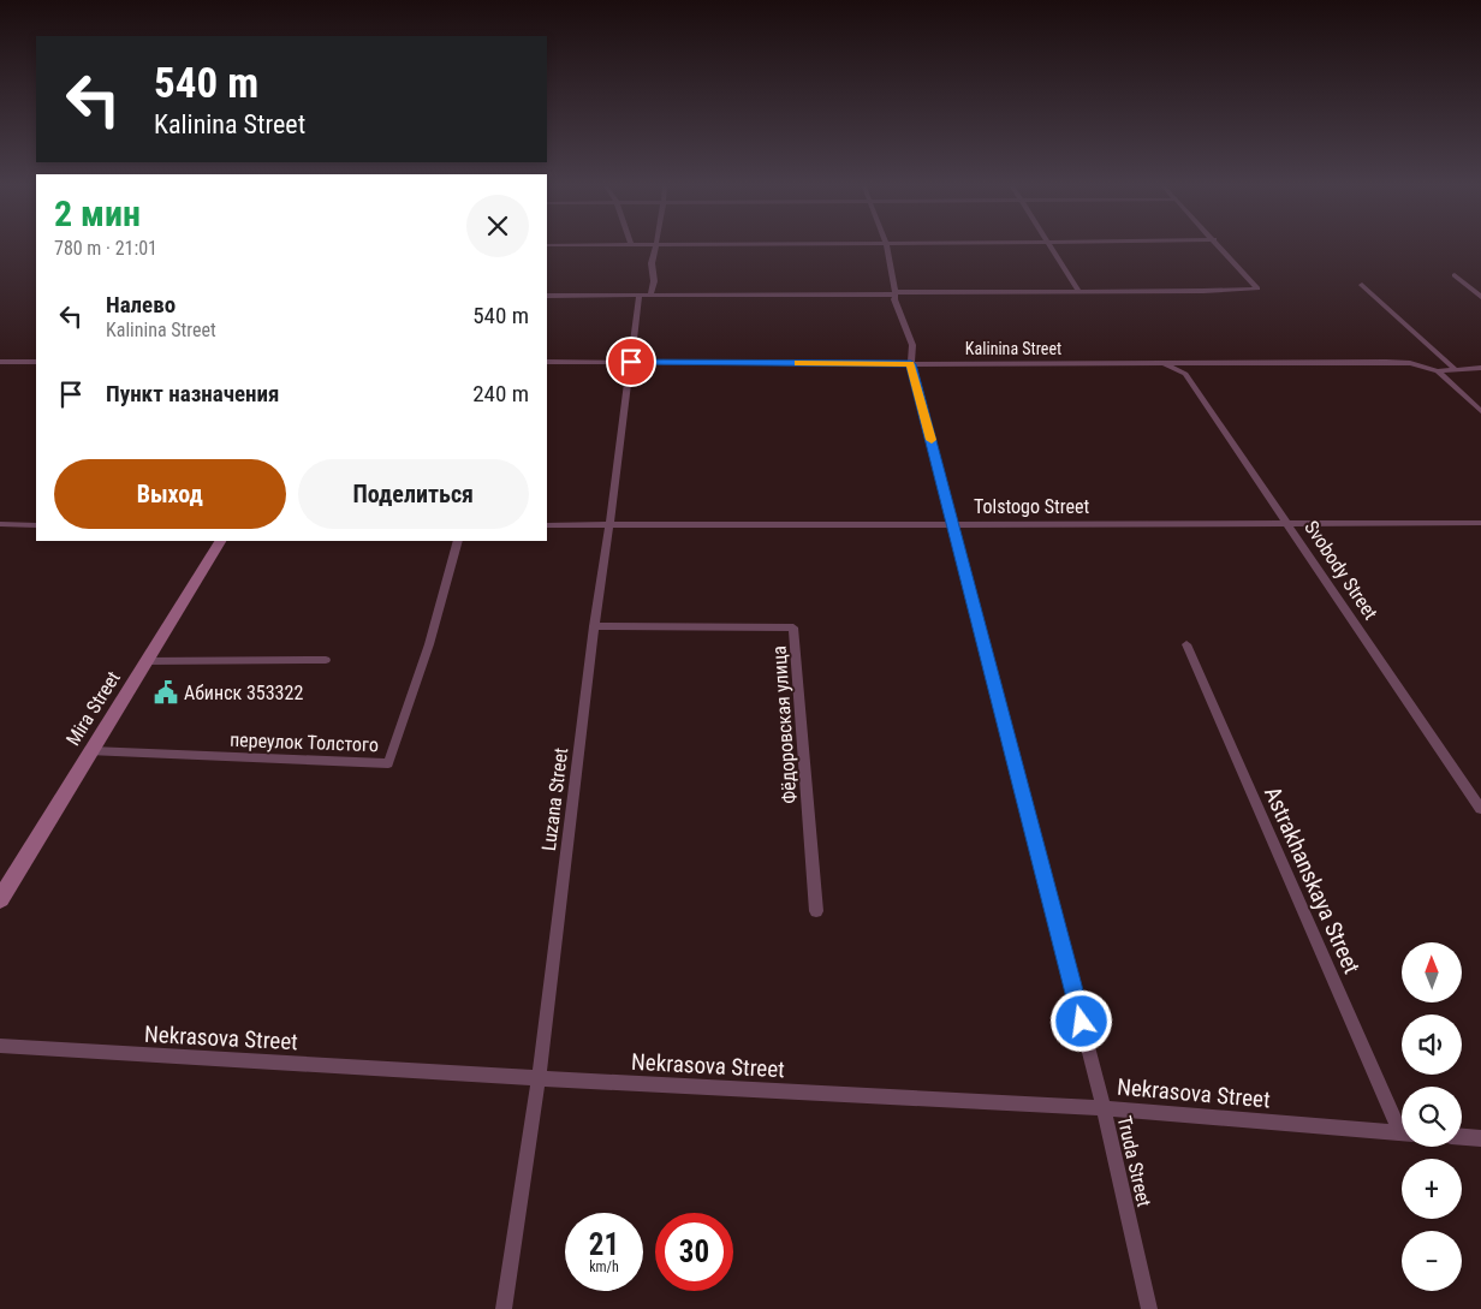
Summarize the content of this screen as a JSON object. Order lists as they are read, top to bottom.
{
  "streets": {
    "main road": ["Mira Street"],
    "street": [
      "Kalinina Street",
      "Tolstogo Street",
      "Svobody Street",
      "Фёдоровская улица",
      "переулок Толстого",
      "Luzana Street",
      "Astrakhanskaya Street",
      "Nekrasova Street",
      "Truda Street"
    ]
  },
  "crossings": [
    ["Kalinina Street", "Svobody Street"],
    ["Kalinina Street", "Luzana Street"],
    ["Kalinina Street", "Truda Street"],
    ["Tolstogo Street", "Svobody Street"],
    ["Tolstogo Street", "Luzana Street"],
    ["Tolstogo Street", "Truda Street"],
    ["Mira Street", "переулок Толстого"],
    ["Фёдоровская улица", "Luzana Street"],
    ["Luzana Street", "Nekrasova Street"],
    ["Nekrasova Street", "Truda Street"]
  ],
  "places": {
    "public building": ["Абинск 353322"]
  },
  "north": "top",
  "page": {
    "turn": ["540 m", "Kalinina Street"],
    "heading": ["2 мин", "780 m · 21:01"],
    "list": [
      {
        "name": "Налево",
        "note": "Kalinina Street",
        "value": "540 m"
      },
      {
        "name": "Пункт назначения",
        "value": "240 m"
      }
    ],
    "buttons": ["Выход", "Поделиться"],
    "map_buttons": ["+", "−"],
    "speed": "21 km/h",
    "limit": "30"
  }
}
